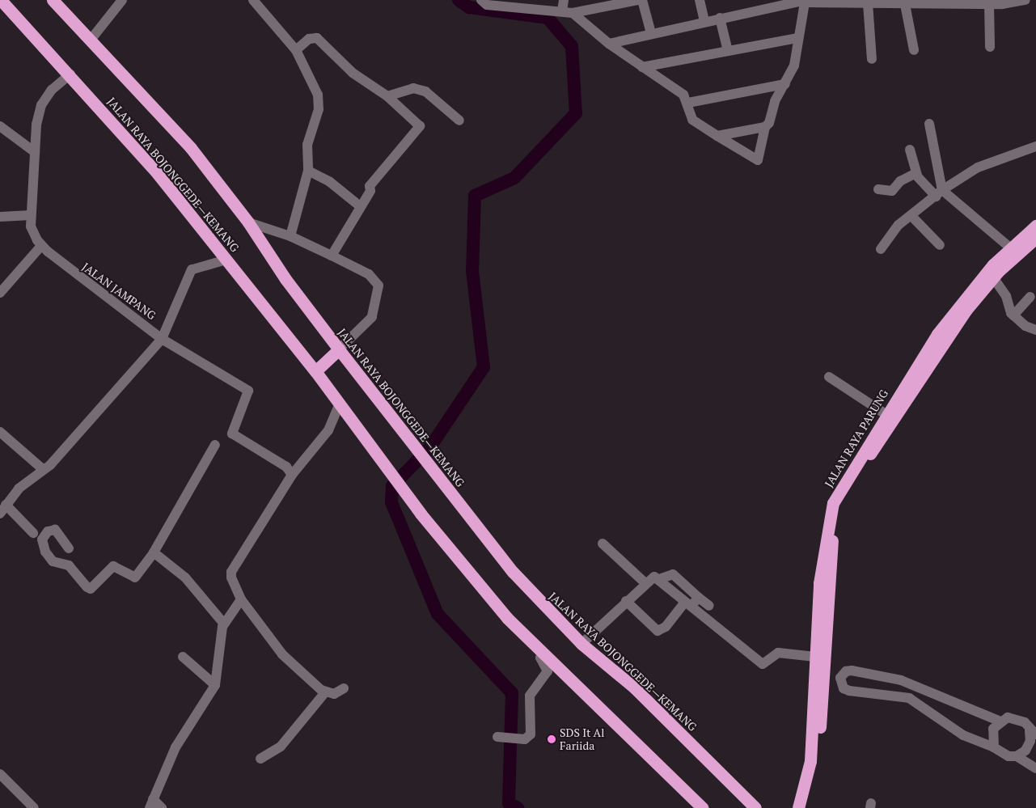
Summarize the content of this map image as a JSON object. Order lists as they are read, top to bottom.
{
  "streets": {
    "highway": ["JALAN RAYA BOJONGGEDE—KEMANG", "JALAN RAYA PARUNG"],
    "street": ["JALAN JAMPANG"]
  },
  "crossings": [
    ["JALAN RAYA BOJONGGEDE—KEMANG", "JALAN JAMPANG"]
  ],
  "places": ["SDS It Al Fariida"]
}
